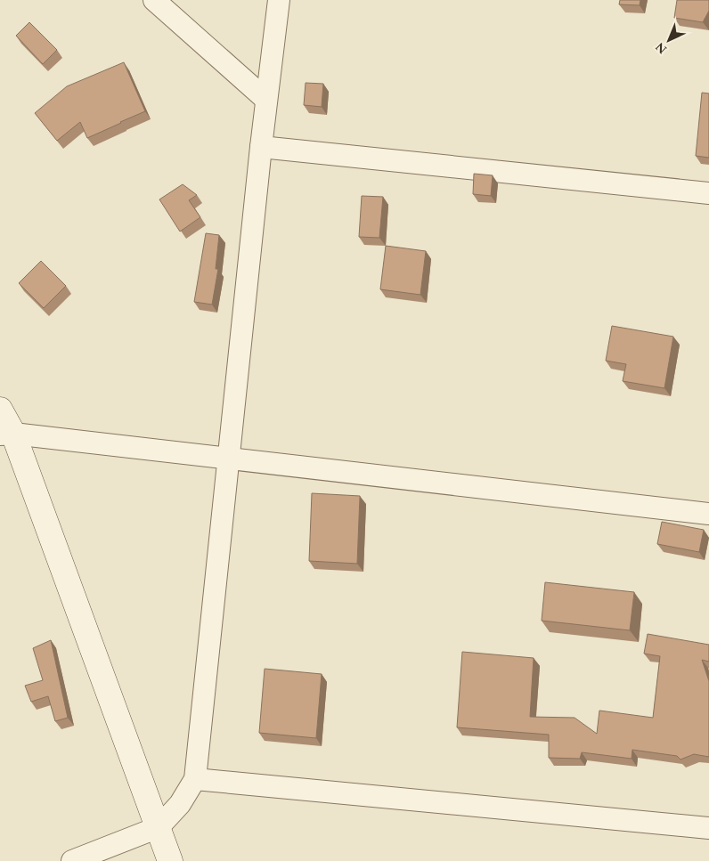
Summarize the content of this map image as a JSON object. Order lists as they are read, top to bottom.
{
  "north": "bottom left"
}
